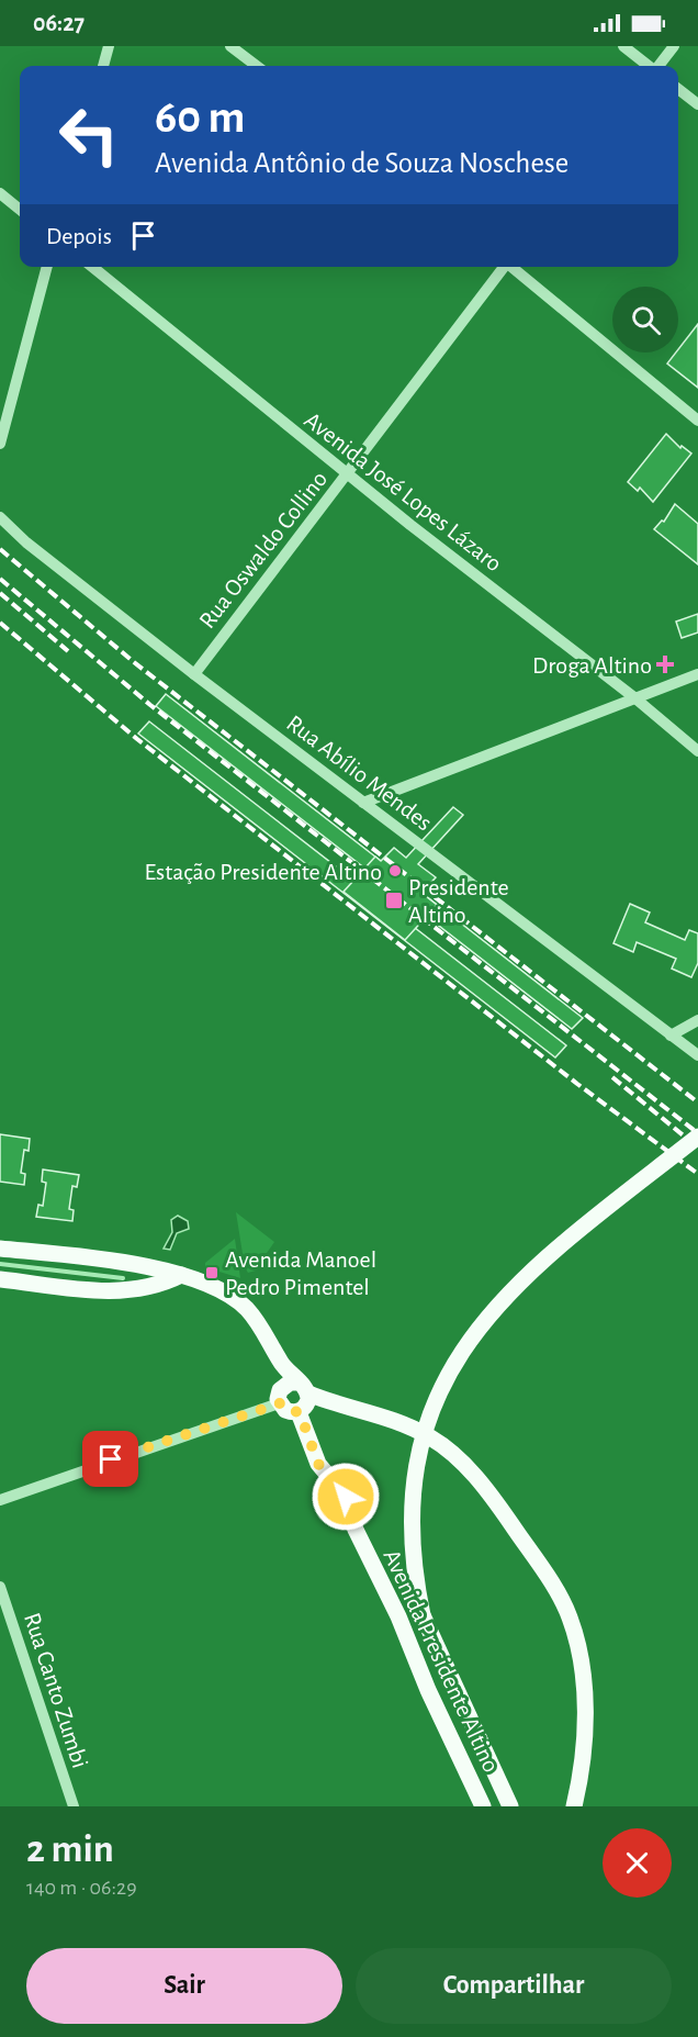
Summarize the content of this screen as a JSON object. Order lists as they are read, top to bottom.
{
  "streets": {
    "main road": ["Avenida Presidente Altino"],
    "street": [
      "Avenida José Lopes Lázaro",
      "Rua Oswaldo Collino",
      "Rua Abílio Mendes",
      "Rua Canto Zumbi"
    ]
  },
  "crossings": [
    ["Avenida José Lopes Lázaro", "Rua Oswaldo Collino"],
    ["Rua Oswaldo Collino", "Rua Abílio Mendes"]
  ],
  "places": {
    "health": ["Droga Altino"],
    "other": ["Estação Presidente Altino"],
    "transit": ["Presidente Altino", "Avenida Manoel Pedro Pimentel"]
  },
  "page": {
    "status": "06:27",
    "turn": ["60 m", "Avenida Antônio de Souza Noschese"],
    "then": "Depois",
    "heading": ["2 min", "140 m · 06:29"],
    "buttons": ["Sair", "Compartilhar"]
  }
}
